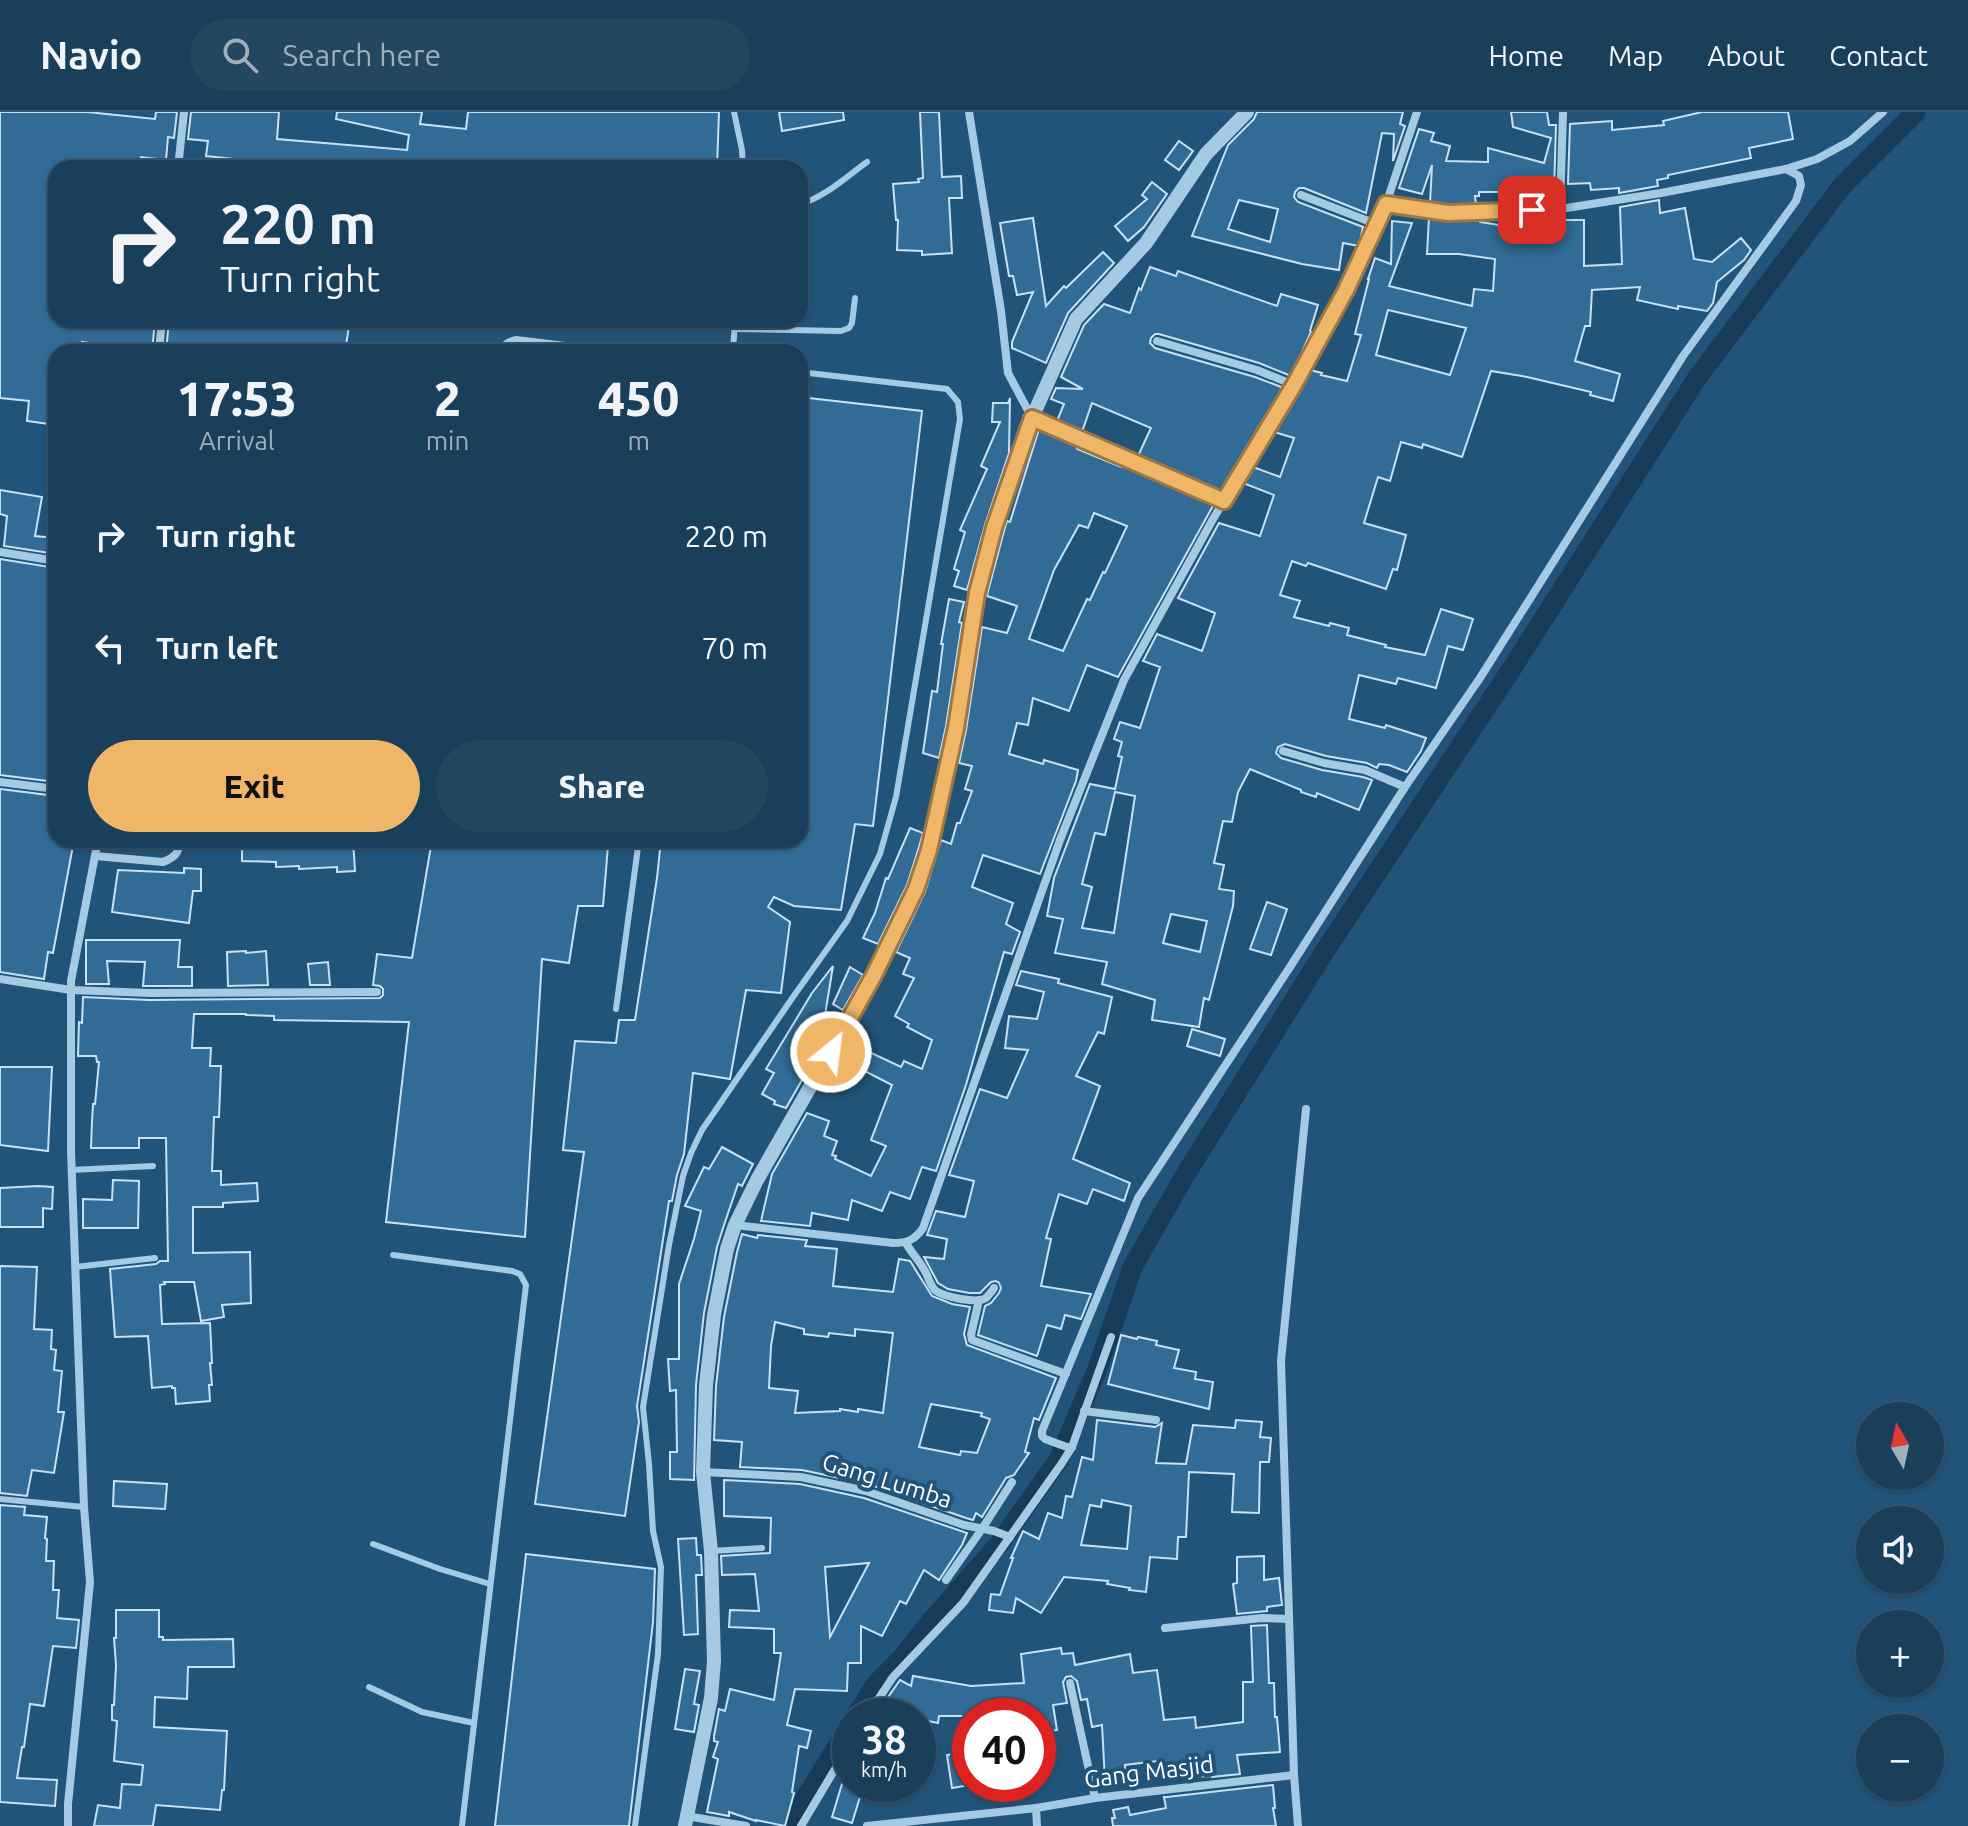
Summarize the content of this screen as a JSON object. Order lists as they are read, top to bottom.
{
  "streets": {
    "street": ["Gang Lumba", "Gang Masjid"]
  },
  "north": "top",
  "page": {
    "header": "Navio",
    "search": "Search here",
    "nav": [
      "Home",
      "Map",
      "About",
      "Contact"
    ],
    "turn": ["220 m", "Turn right"],
    "eta": [
      "17:53",
      "Arrival",
      "2",
      "min",
      "450",
      "m"
    ],
    "list": [
      {
        "name": "Turn right",
        "value": "220 m"
      },
      {
        "name": "Turn left",
        "value": "70 m"
      }
    ],
    "buttons": ["Exit", "Share"],
    "map_buttons": ["+", "−"],
    "speed": "38 km/h",
    "limit": "40"
  }
}
